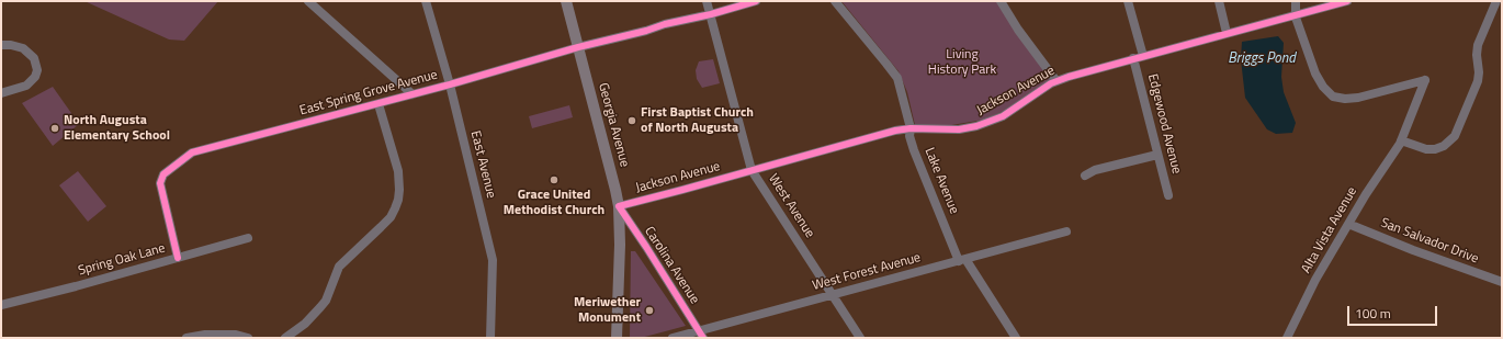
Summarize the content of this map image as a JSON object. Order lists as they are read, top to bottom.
{
  "streets": {
    "main road": ["Georgia Avenue"],
    "street": [
      "Jackson Avenue",
      "East Spring Grove Avenue",
      "Edgewood Avenue",
      "East Avenue",
      "Lake Avenue",
      "West Avenue",
      "Alta Vista Avenue",
      "San Salvador Drive",
      "Spring Oak Lane",
      "Carolina Avenue",
      "West Forest Avenue"
    ]
  },
  "crossings": [
    ["Jackson Avenue", "Edgewood Avenue"],
    ["Jackson Avenue", "Georgia Avenue"],
    ["Jackson Avenue", "Lake Avenue"],
    ["Jackson Avenue", "West Avenue"],
    ["Jackson Avenue", "Alta Vista Avenue"],
    ["Jackson Avenue", "Carolina Avenue"],
    ["East Spring Grove Avenue", "Georgia Avenue"],
    ["East Spring Grove Avenue", "East Avenue"],
    ["East Spring Grove Avenue", "West Avenue"],
    ["East Spring Grove Avenue", "Spring Oak Lane"],
    ["Georgia Avenue", "Carolina Avenue"],
    ["Lake Avenue", "West Forest Avenue"],
    ["West Avenue", "West Forest Avenue"],
    ["Alta Vista Avenue", "San Salvador Drive"],
    ["Carolina Avenue", "West Forest Avenue"]
  ],
  "water": ["Briggs Pond"],
  "parks": ["Living History Park"],
  "places": [
    "First Baptist Church of North Augusta",
    "North Augusta Elementary School",
    "Grace United Methodist Church",
    "Meriwether Monument"
  ],
  "scale_bar": "100 m"
}
